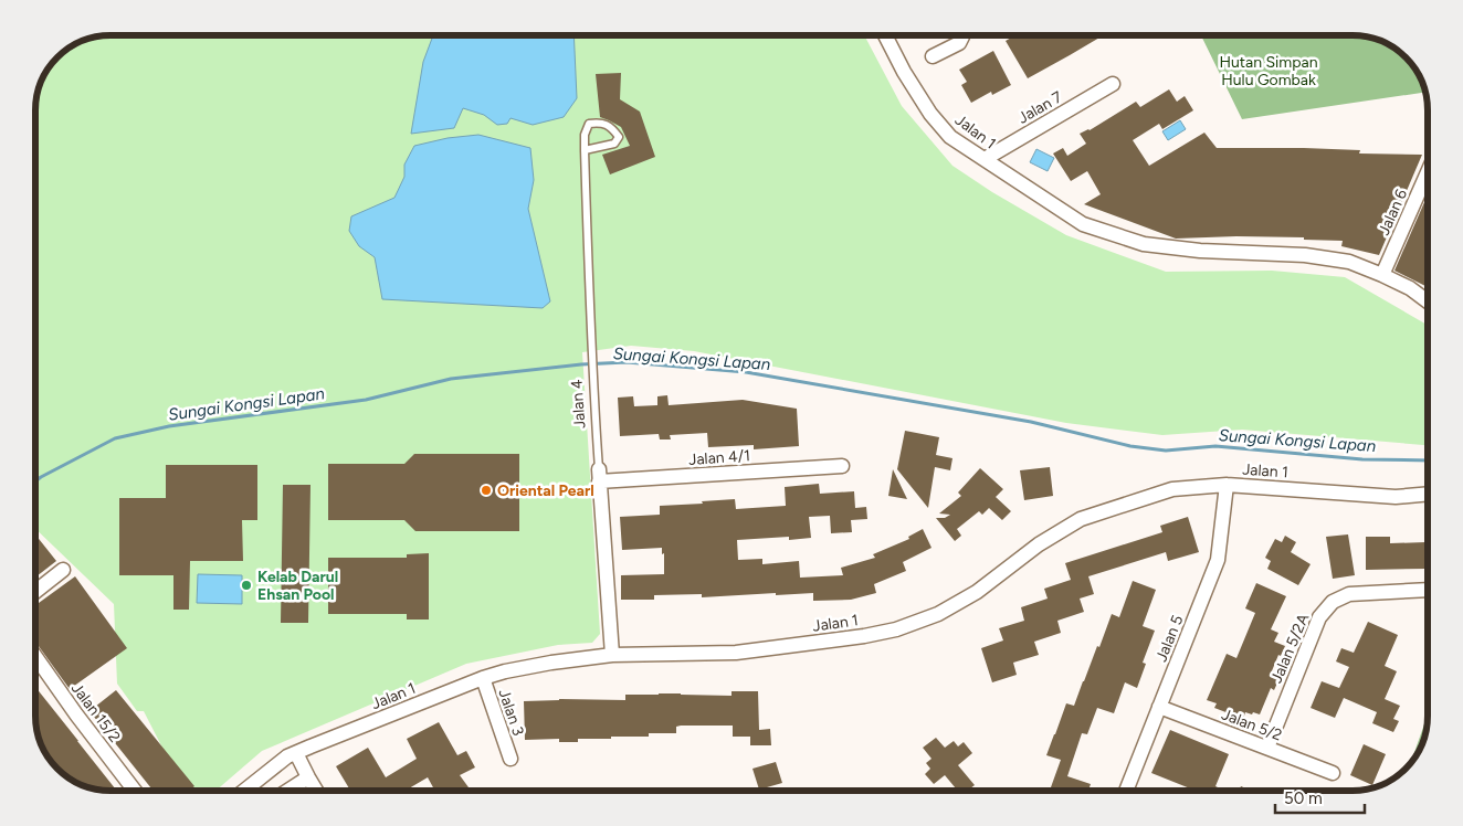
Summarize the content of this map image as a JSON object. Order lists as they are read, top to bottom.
{
  "streets": {
    "street": [
      "Jalan 7",
      "Jalan 1",
      "Jalan 6",
      "Jalan 4",
      "Jalan 4/1",
      "Jalan 5",
      "Jalan 5/2A",
      "Jalan 15/2",
      "Jalan 3",
      "Jalan 5/2"
    ]
  },
  "crossings": [
    ["Jalan 7", "Jalan 1"],
    ["Jalan 1", "Jalan 6"],
    ["Jalan 1", "Jalan 4"],
    ["Jalan 1", "Jalan 5"],
    ["Jalan 1", "Jalan 3"],
    ["Jalan 4", "Jalan 4/1"],
    ["Jalan 5", "Jalan 5/2"],
    ["Jalan 5/2A", "Jalan 5/2"]
  ],
  "water": ["Sungai Kongsi Lapan"],
  "parks": ["Hutan Simpan Hulu Gombak"],
  "places": ["Oriental Pearl", "Kelab Darul Ehsan Pool"],
  "scale_bar": "50 m"
}
